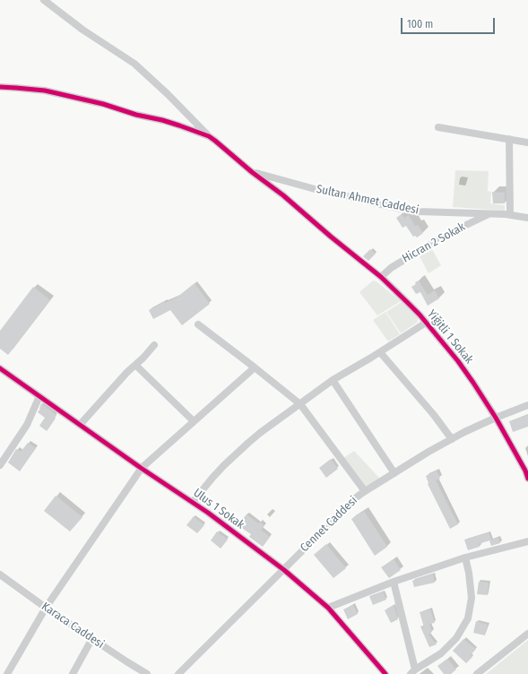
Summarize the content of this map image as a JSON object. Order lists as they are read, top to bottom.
{
  "streets": {
    "street": [
      "Sultan Ahmet Caddesi",
      "Hicran 2 Sokak",
      "Yiğitli 1 Sokak",
      "Ulus 1 Sokak",
      "Cennet Caddesi",
      "Karaca Caddesi"
    ]
  },
  "crossings": [
    ["Sultan Ahmet Caddesi", "Hicran 2 Sokak"],
    ["Sultan Ahmet Caddesi", "Yiğitli 1 Sokak"],
    ["Hicran 2 Sokak", "Yiğitli 1 Sokak"],
    ["Yiğitli 1 Sokak", "Cennet Caddesi"],
    ["Ulus 1 Sokak", "Cennet Caddesi"]
  ],
  "scale_bar": "100 m"
}
